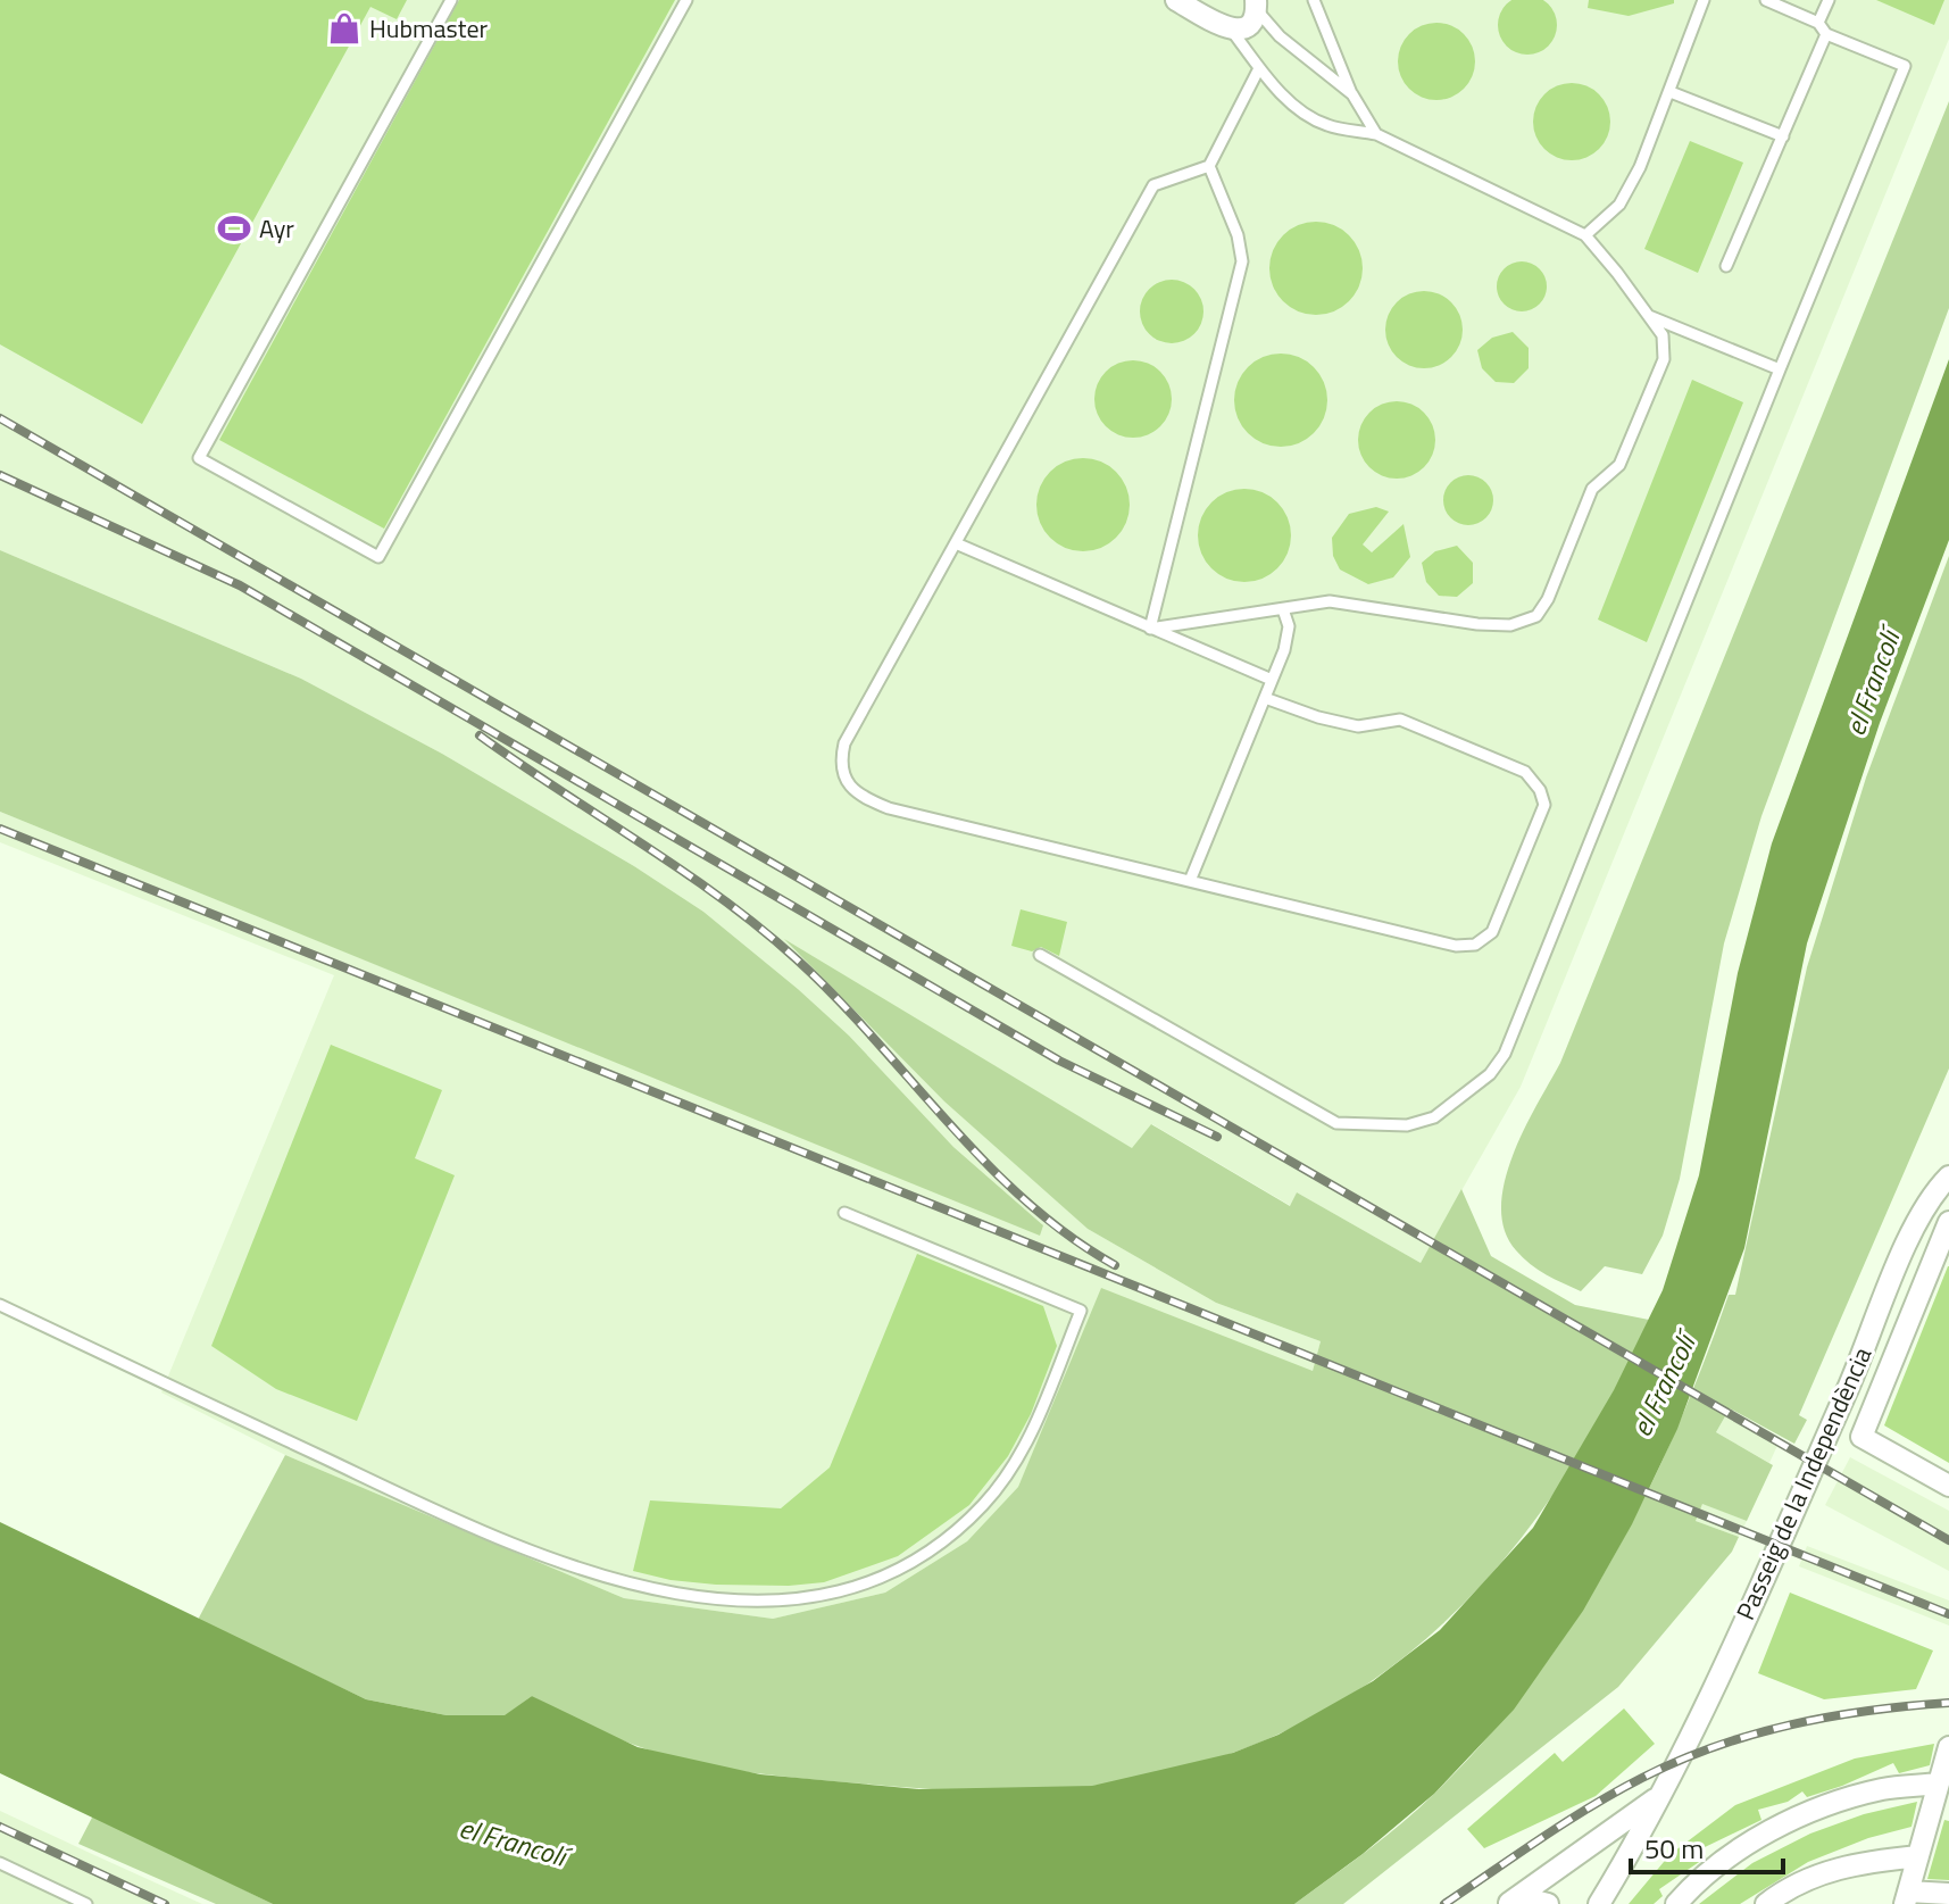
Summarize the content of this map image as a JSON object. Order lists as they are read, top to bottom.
{
  "streets": {
    "street": ["Passeig de la Independència"]
  },
  "water": ["el Francolí"],
  "places": {
    "shop": ["Hubmaster"],
    "sports": ["Ayr"]
  },
  "scale_bar": "50 m"
}
